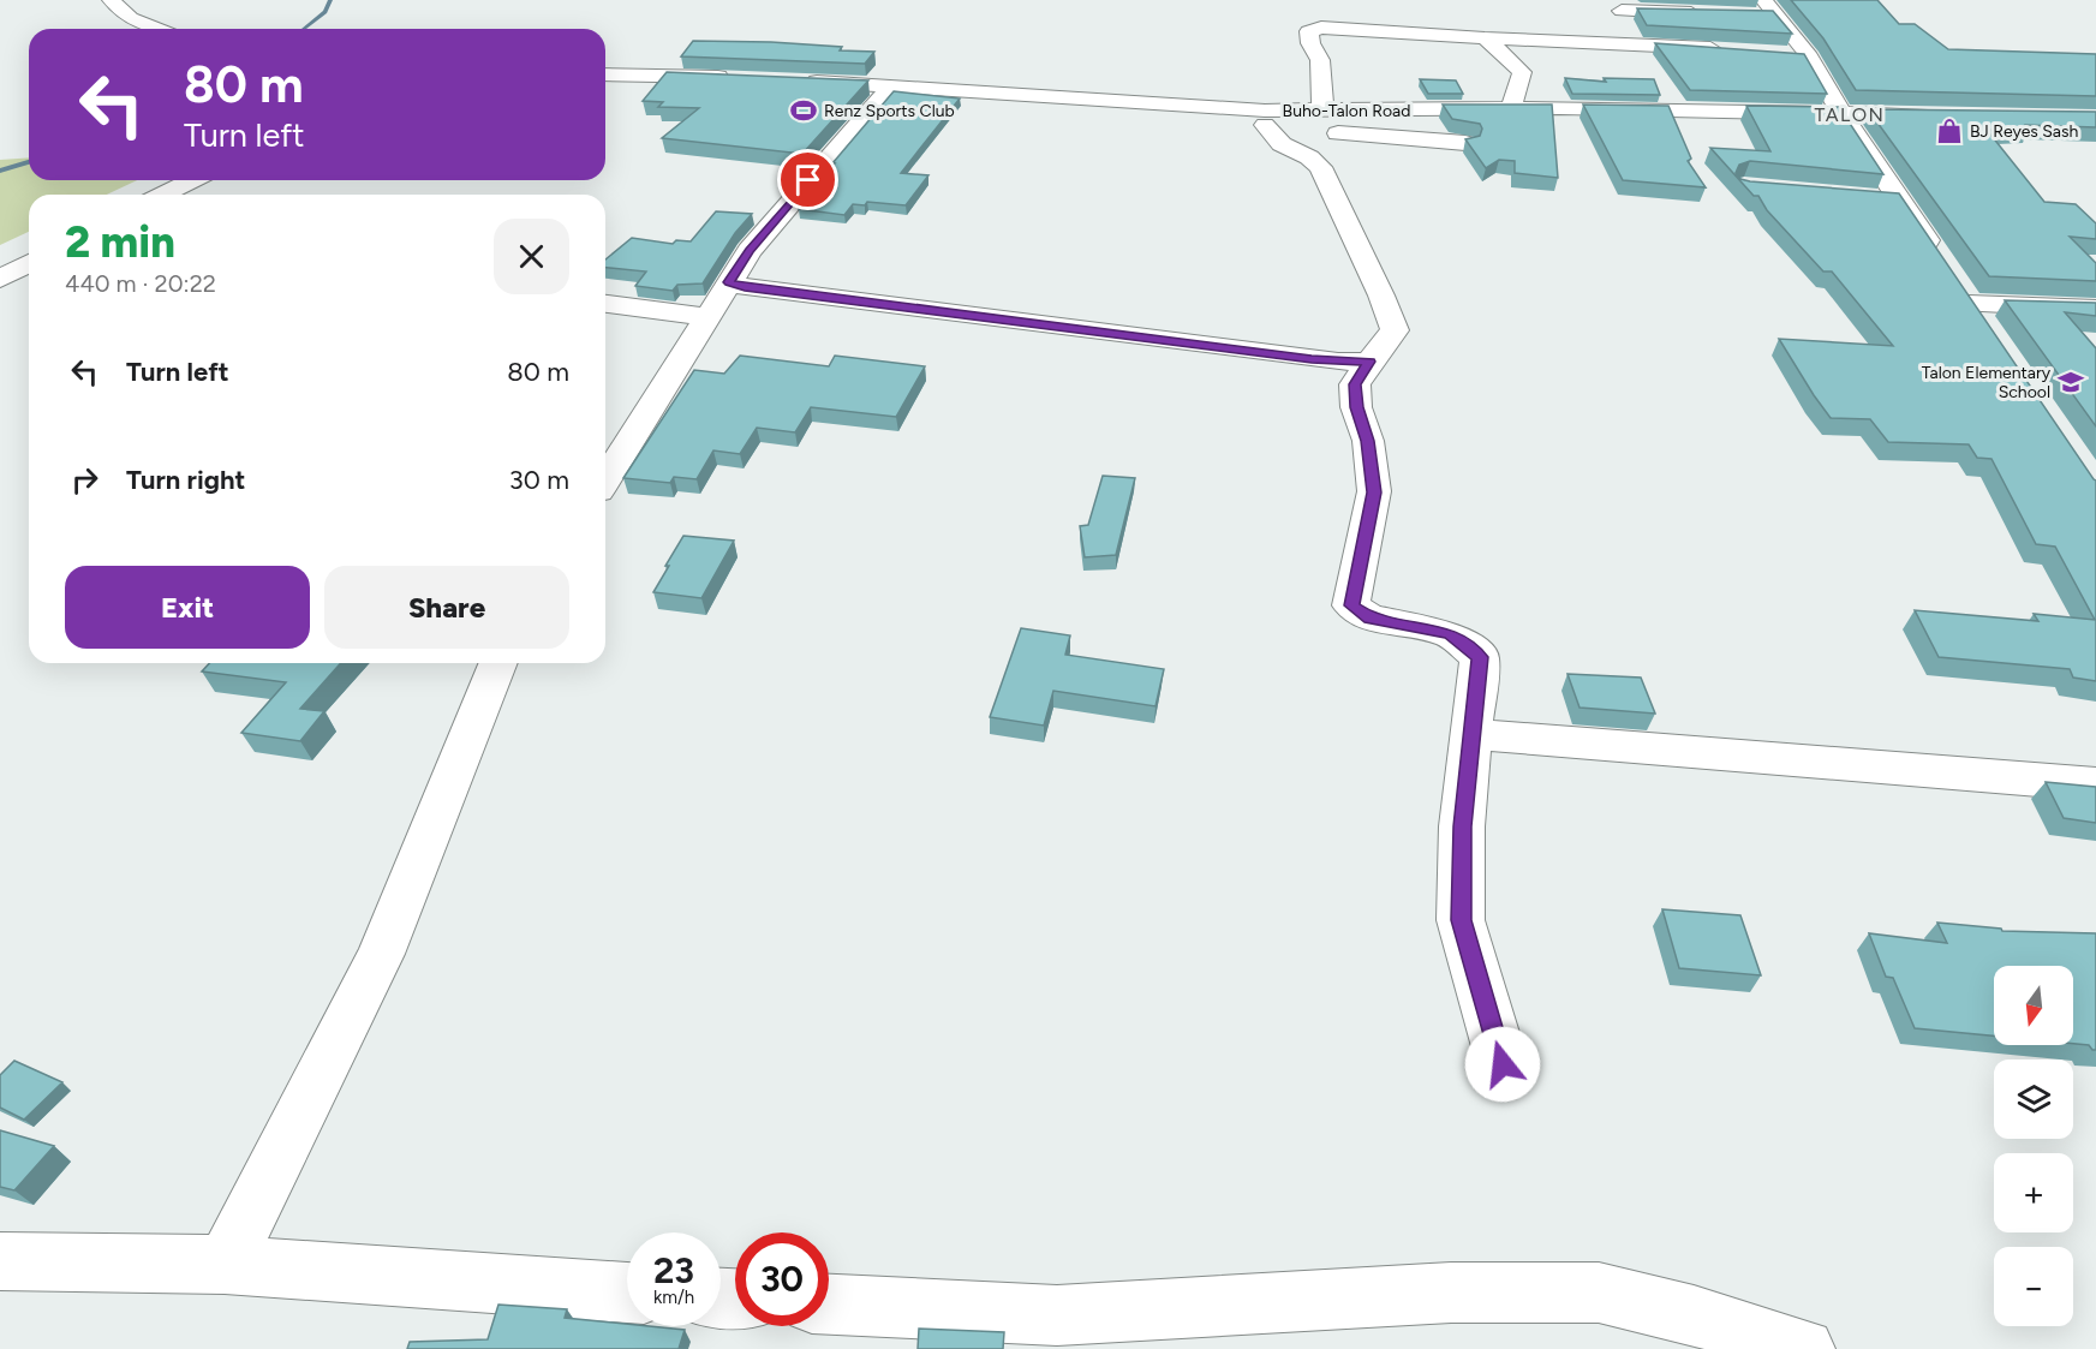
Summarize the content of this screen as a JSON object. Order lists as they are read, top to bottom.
{
  "streets": {
    "street": ["Buho-Talon Road"]
  },
  "districts": ["TALON"],
  "places": {
    "sports": ["Renz Sports Club"],
    "shop": ["BJ Reyes Sash"],
    "school or university": ["Talon Elementary School"]
  },
  "north": "bottom",
  "page": {
    "turn": ["80 m", "Turn left"],
    "heading": ["2 min", "440 m · 20:22"],
    "list": [
      {
        "name": "Turn left",
        "value": "80 m"
      },
      {
        "name": "Turn right",
        "value": "30 m"
      }
    ],
    "buttons": ["Exit", "Share"],
    "map_buttons": ["+", "−"],
    "speed": "23 km/h",
    "limit": "30"
  }
}
